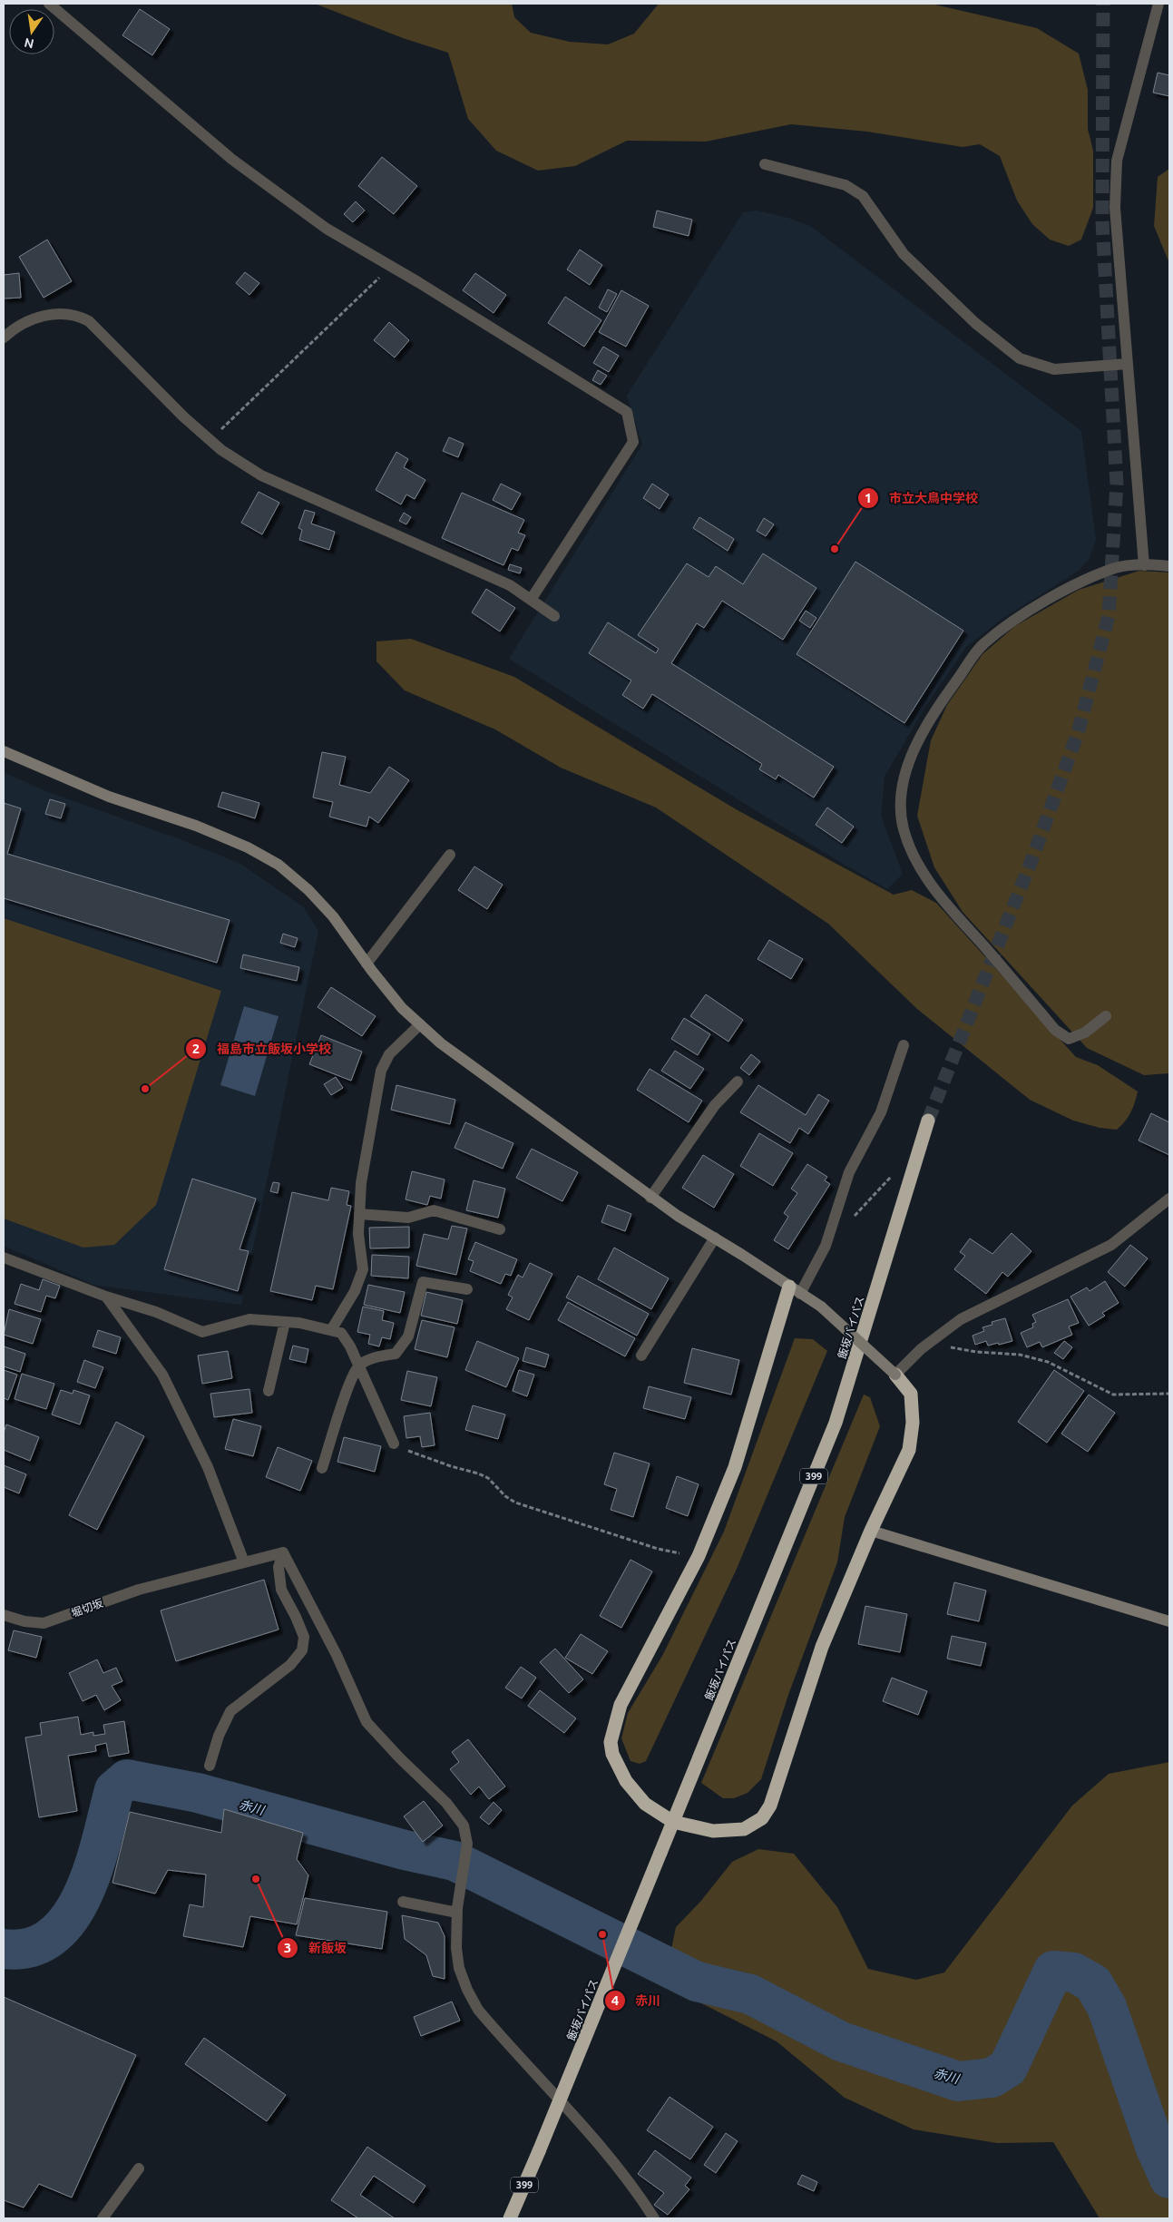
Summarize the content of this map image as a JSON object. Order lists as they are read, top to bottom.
{
  "streets": {
    "highway": ["飯坂バイパス", "399"],
    "street": ["堀切坂"]
  },
  "water": ["赤川"],
  "places": [
    "市立大鳥中学校",
    "福島市立飯坂小学校",
    "新飯坂",
    "赤川"
  ],
  "north": "bottom"
}
